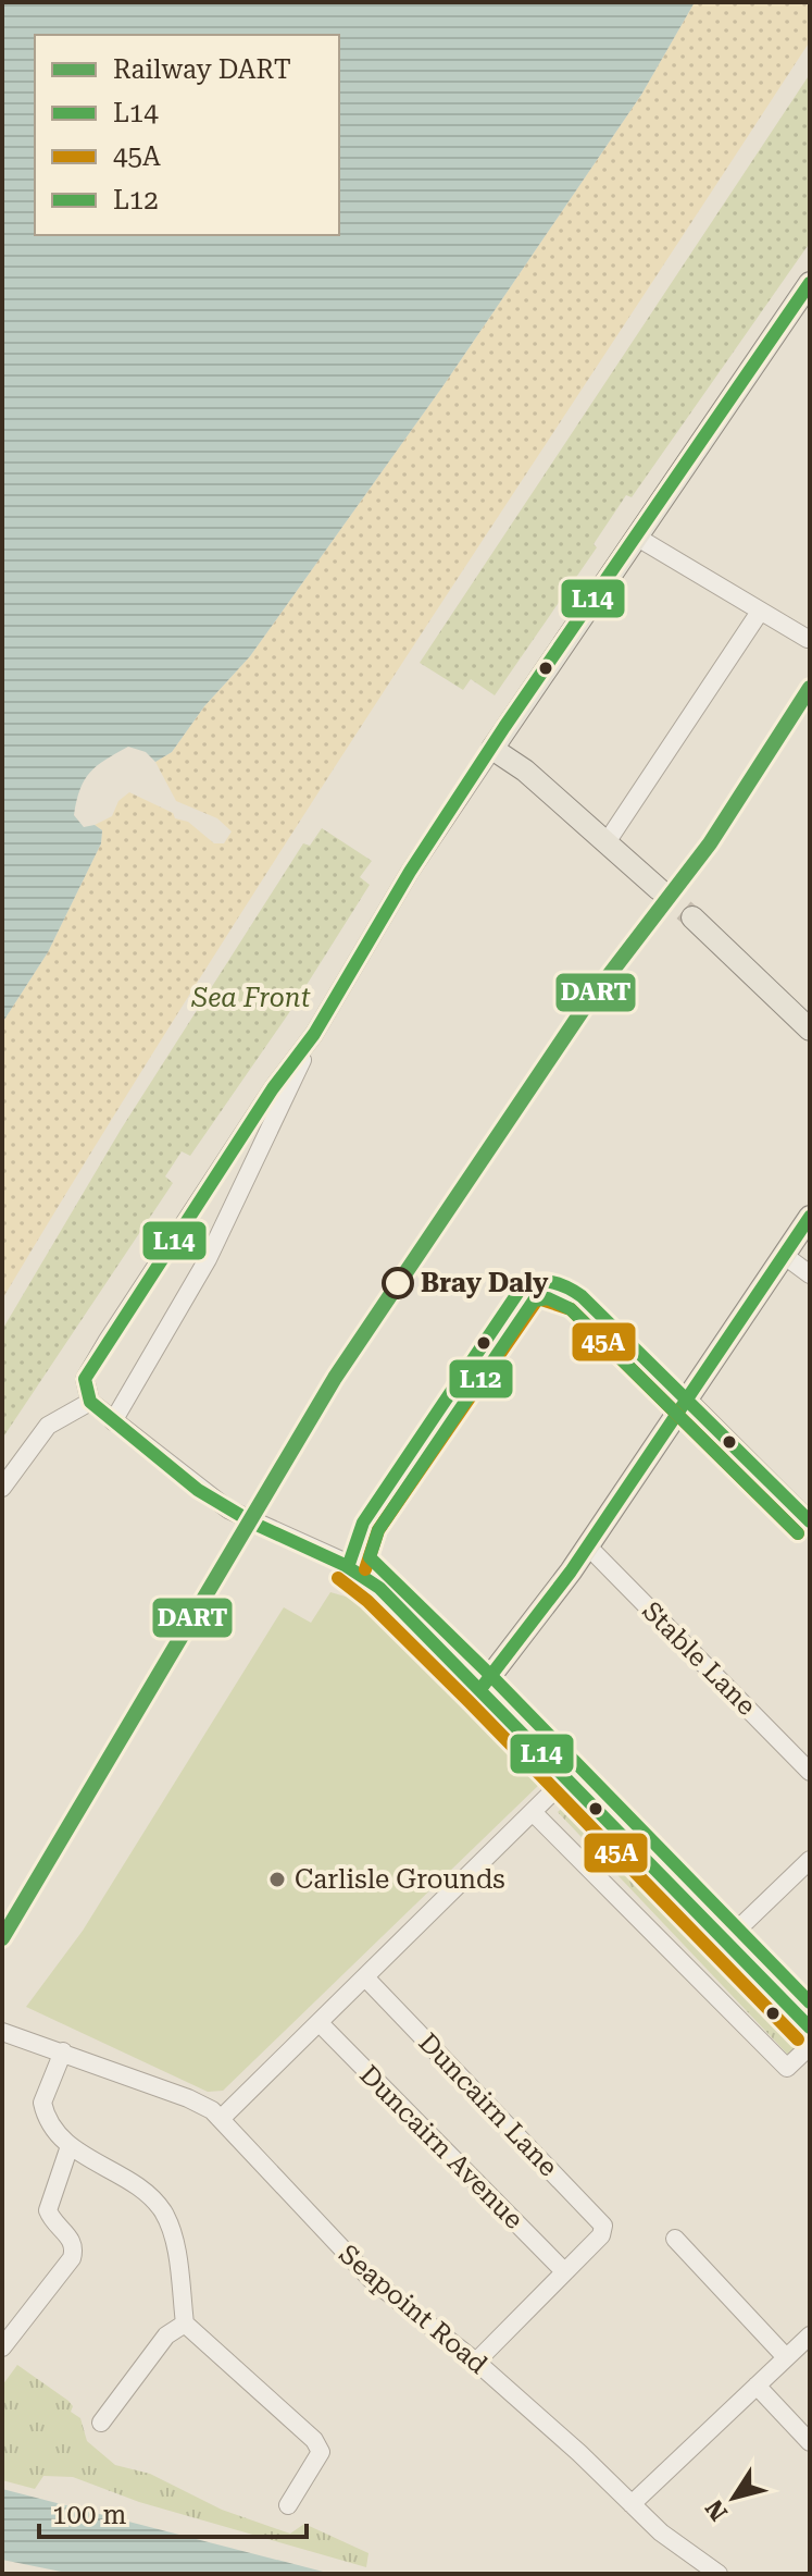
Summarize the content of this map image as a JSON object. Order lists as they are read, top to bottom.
{
  "streets": {
    "street": [
      "Stable Lane",
      "Duncairn Lane",
      "Duncairn Avenue",
      "Seapoint Road"
    ]
  },
  "crossings": [
    ["Duncairn Lane", "Duncairn Avenue"]
  ],
  "parks": ["Sea Front"],
  "places": ["Bray Daly", "Carlisle Grounds"],
  "lines": [
    "transit line L14",
    "rail line DART",
    "transit line 45A",
    "transit line L12"
  ],
  "legend": [
    "Railway DART",
    "L14",
    "45A",
    "L12"
  ],
  "scale_bar": "100 m",
  "north": "bottom left"
}
